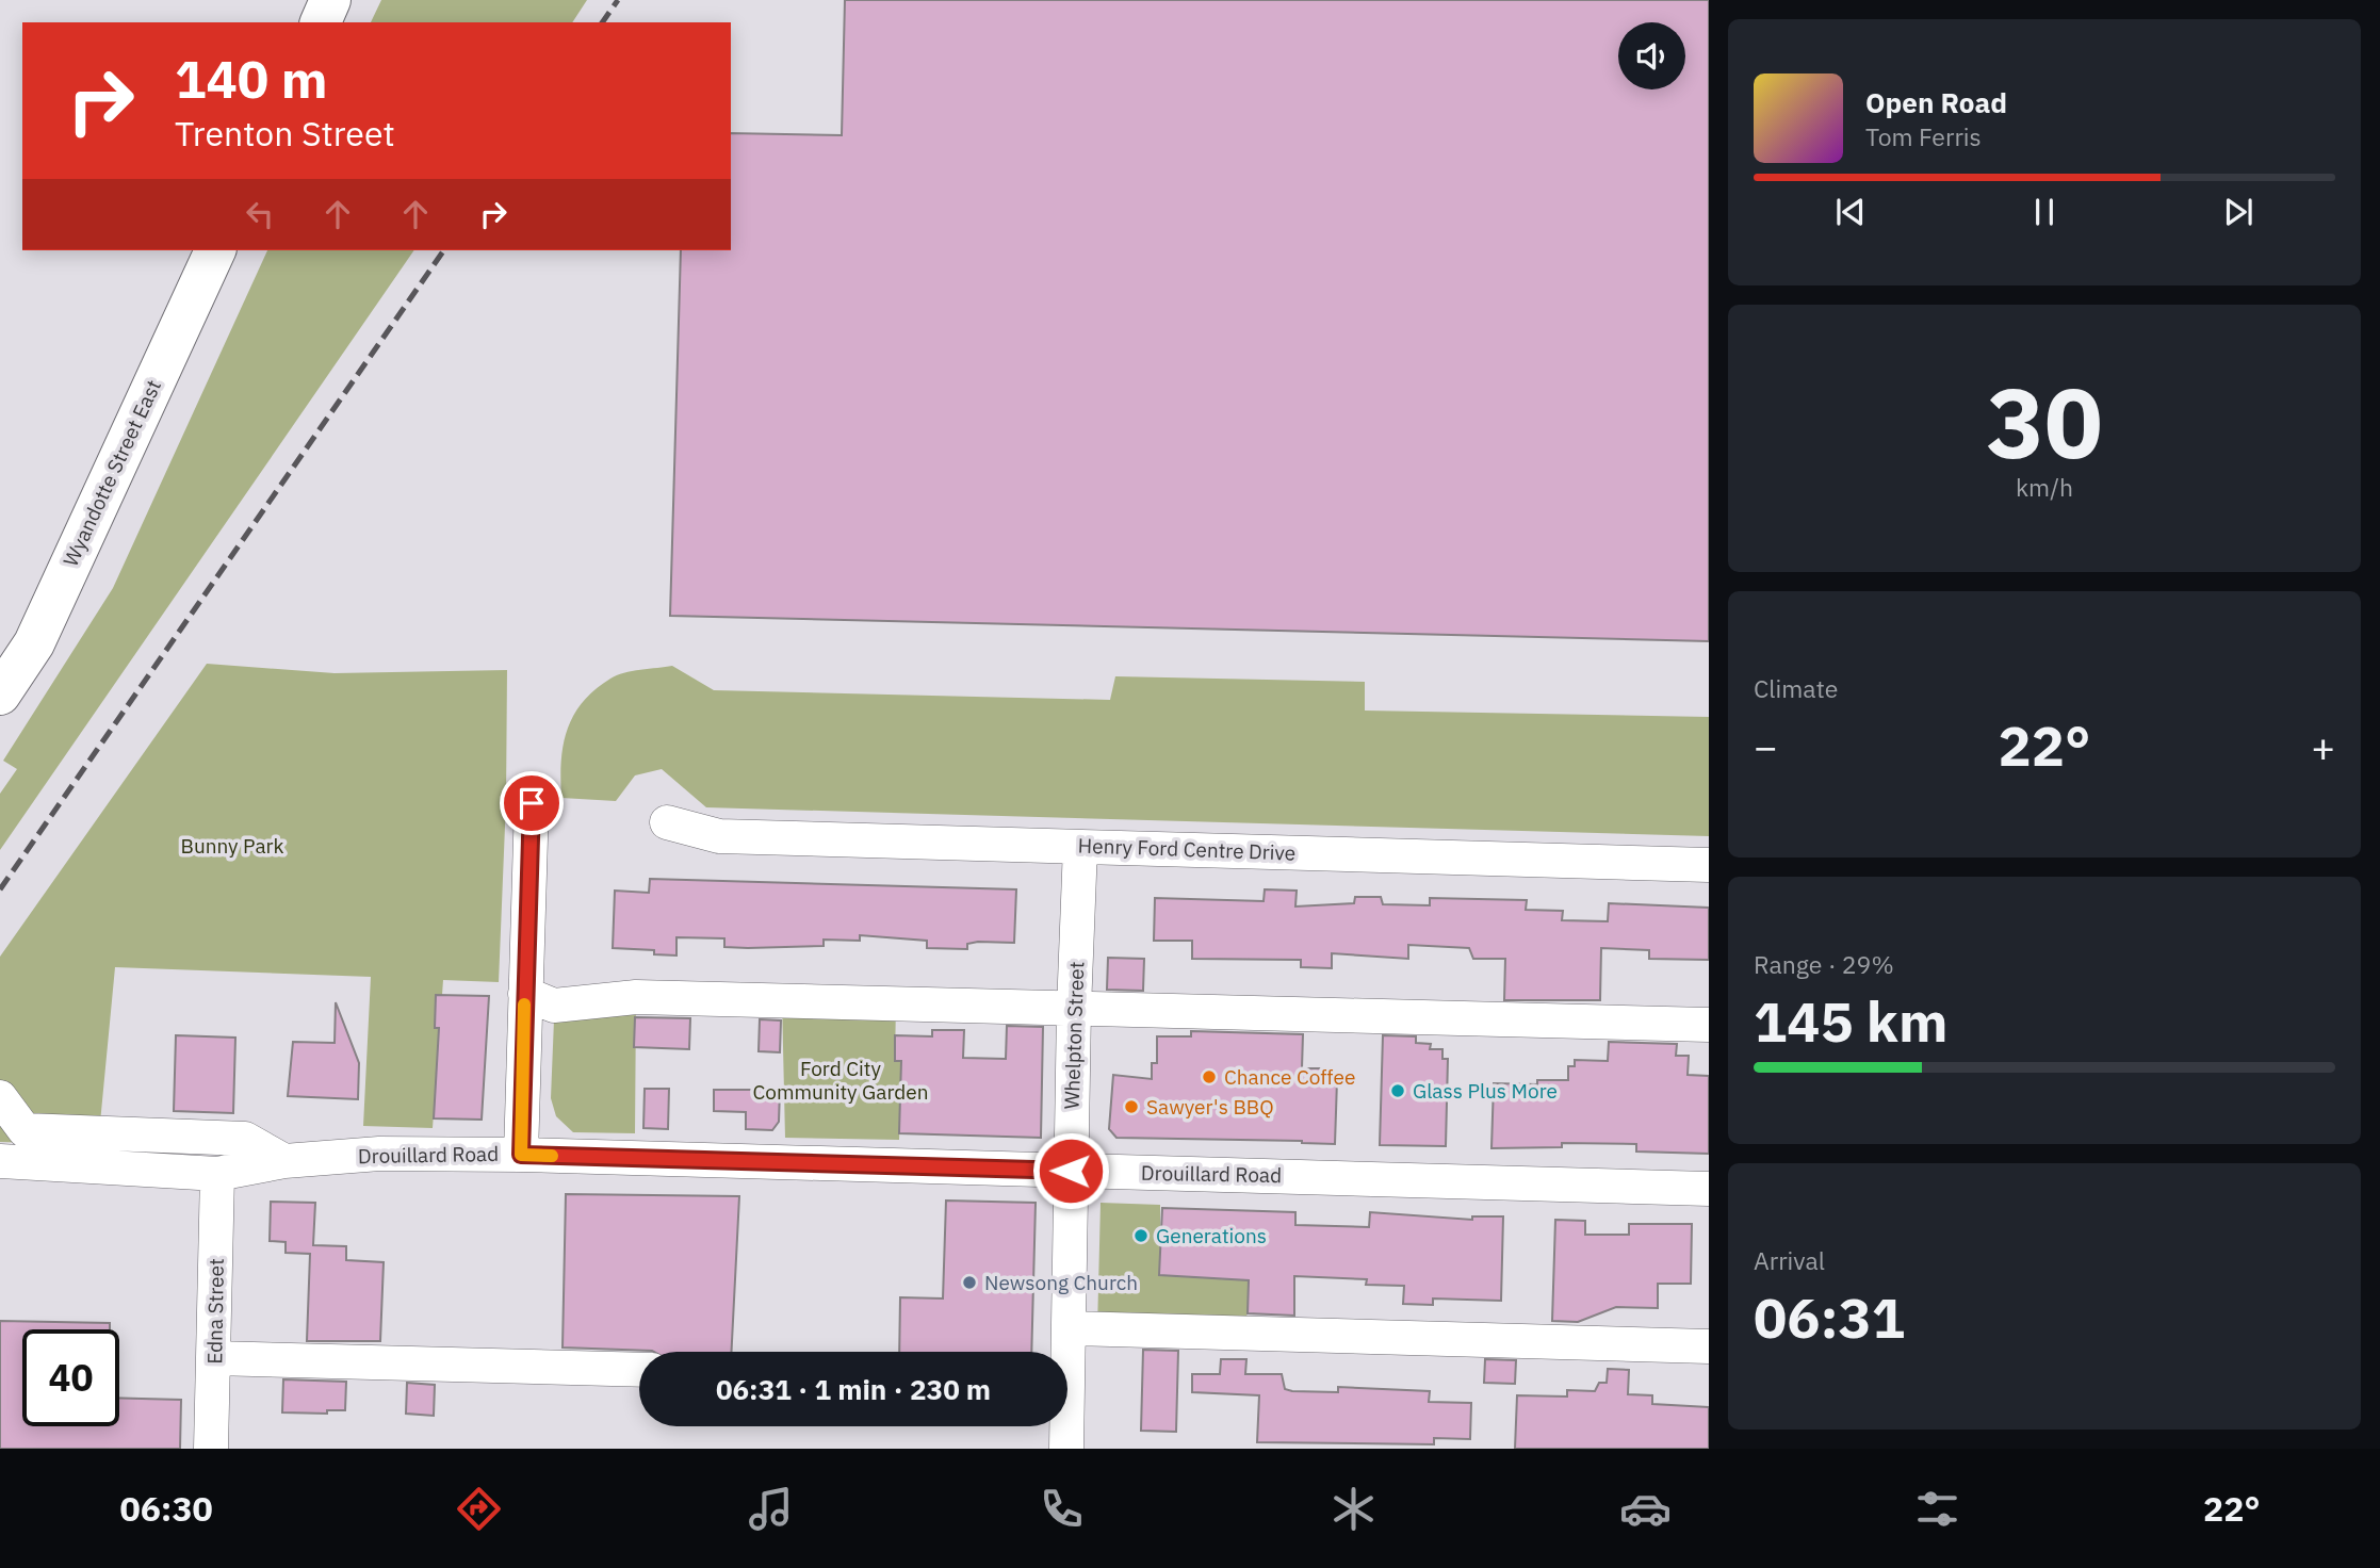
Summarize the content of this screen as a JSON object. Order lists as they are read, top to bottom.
{
  "streets": {
    "main road": ["Wyandotte Street East"],
    "street": [
      "Henry Ford Centre Drive",
      "Whelpton Street",
      "Drouillard Road",
      "Edna Street"
    ]
  },
  "crossings": [
    ["Henry Ford Centre Drive", "Whelpton Street"],
    ["Whelpton Street", "Drouillard Road"],
    ["Drouillard Road", "Edna Street"]
  ],
  "parks": ["Bunny Park", "Ford City Community Garden"],
  "places": [
    "Chance Coffee",
    "Glass Plus More",
    "Sawyer's BBQ",
    "Generations",
    "Newsong Church"
  ],
  "page": {
    "turn": ["140 m", "Trenton Street"],
    "song": ["Open Road", "Tom Ferris"],
    "tile": [
      ["30", "km/h"],
      "Climate",
      ["Range · 29%", "145 km"],
      ["Arrival", "06:31"]
    ],
    "heat": ["−", "22°", "+"],
    "limit": "40",
    "trip": "06:31 · 1 min · 230 m",
    "tabs": ["06:30", "22°"]
  }
}
